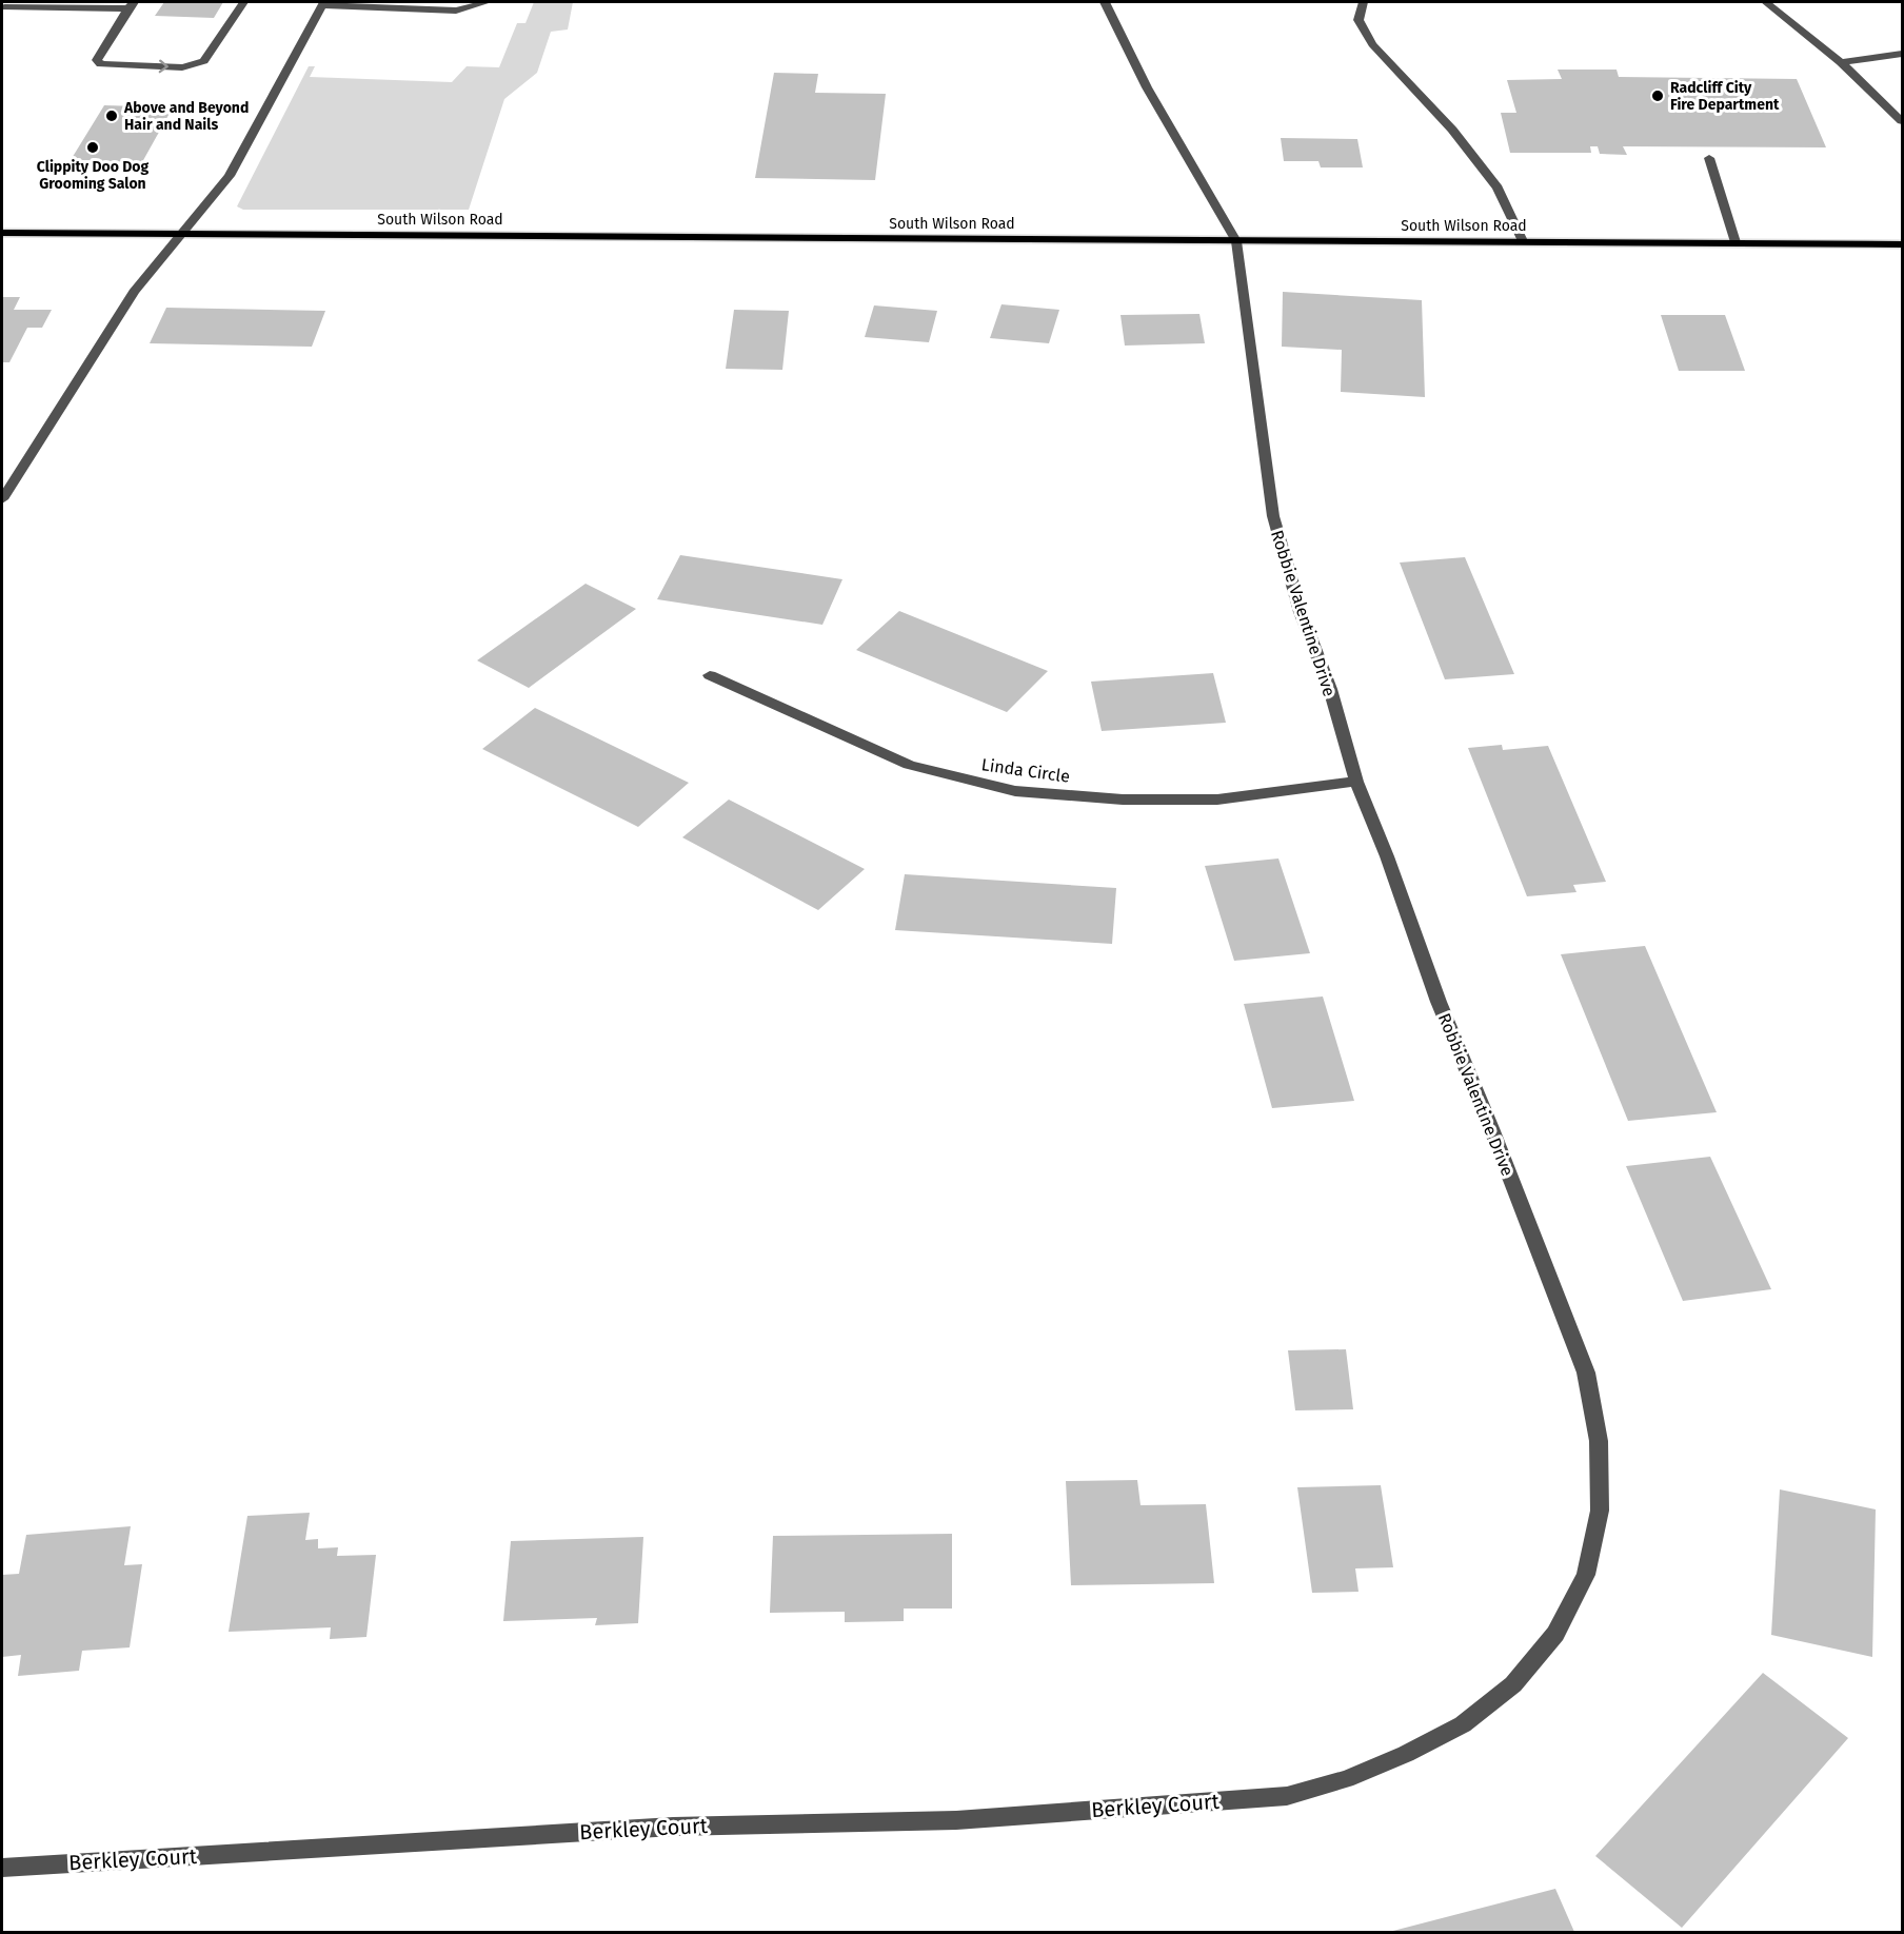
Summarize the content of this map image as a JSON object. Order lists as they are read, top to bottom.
{
  "streets": {
    "main road": ["South Wilson Road"],
    "street": ["Robbie Valentine Drive", "Linda Circle", "Berkley Court"]
  },
  "crossings": [
    ["South Wilson Road", "Robbie Valentine Drive"],
    ["Robbie Valentine Drive", "Linda Circle"],
    ["Robbie Valentine Drive", "Berkley Court"]
  ],
  "places": ["Radcliff City Fire Department", "Above and Beyond Hair and Nails", "Clippity Doo Dog Grooming Salon"]
}
